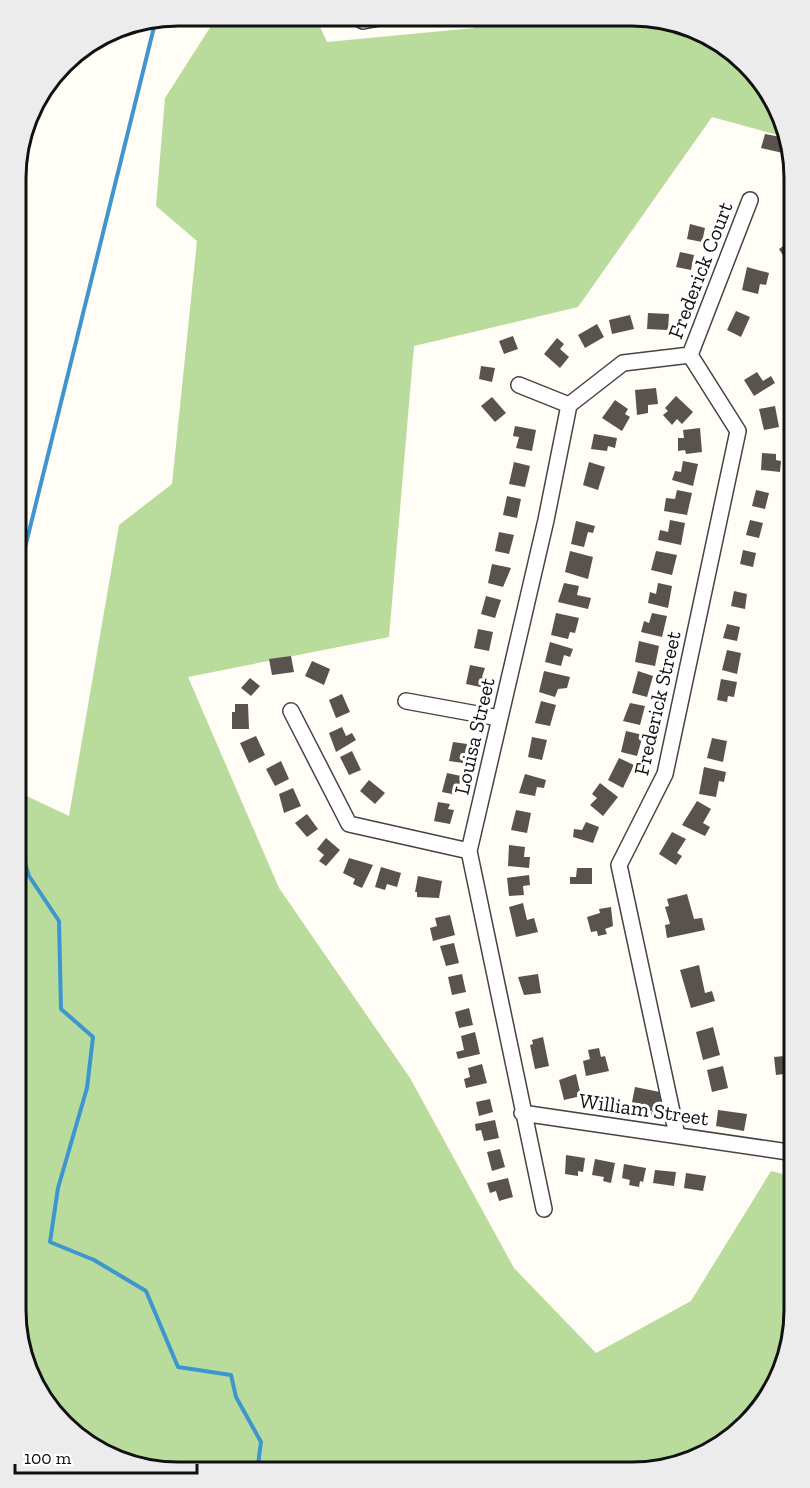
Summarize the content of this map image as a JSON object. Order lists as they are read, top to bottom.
{
  "streets": {
    "street": [
      "Frederick Court",
      "Frederick Street",
      "Louisa Street",
      "William Street"
    ]
  },
  "crossings": [
    ["Frederick Court", "Frederick Street"],
    ["Frederick Street", "William Street"],
    ["Louisa Street", "William Street"]
  ],
  "scale_bar": "100 m"
}
